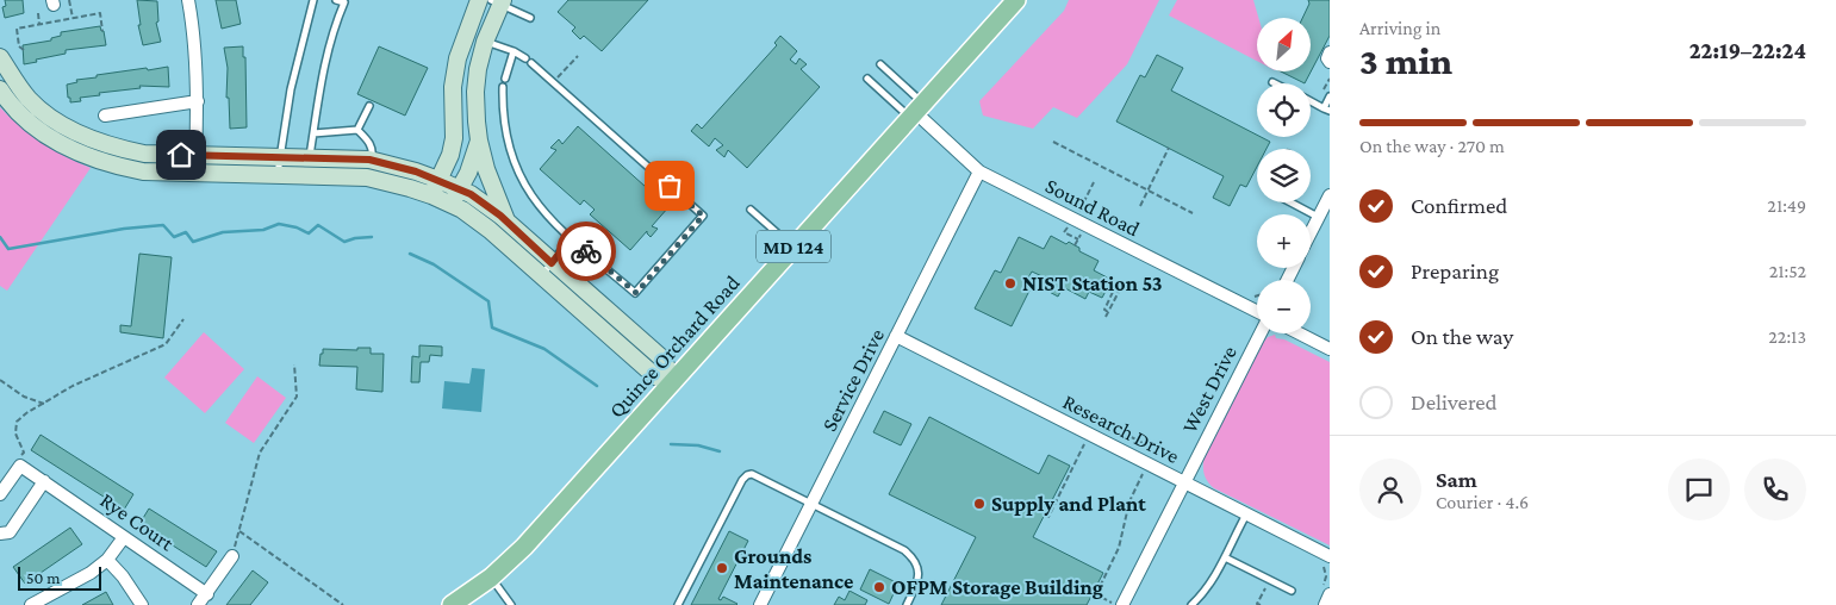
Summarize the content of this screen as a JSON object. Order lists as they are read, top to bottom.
{
  "streets": {
    "main road": ["MD 124", "Quince Orchard Road"],
    "street": [
      "Sound Road",
      "Service Drive",
      "West Drive",
      "Research Drive",
      "Rye Court"
    ]
  },
  "crossings": [
    ["Sound Road", "Quince Orchard Road"],
    ["Sound Road", "Service Drive"],
    ["Service Drive", "Research Drive"],
    ["West Drive", "Research Drive"]
  ],
  "places": [
    "NIST Station 53",
    "Supply and Plant",
    "Grounds Maintenance",
    "OFPM Storage Building"
  ],
  "scale_bar": "50 m",
  "north": "top right",
  "page": {
    "heading": ["3 min", "Arriving in", "22:19–22:24"],
    "panel": ["Sam", "Courier · 4.6"],
    "map_buttons": ["+", "−"],
    "bar": "On the way · 270 m",
    "list": [
      ["Confirmed", "21:49"],
      ["Preparing", "21:52"],
      ["On the way", "22:13"],
      "Delivered"
    ],
    "scale": "50 m"
  }
}
